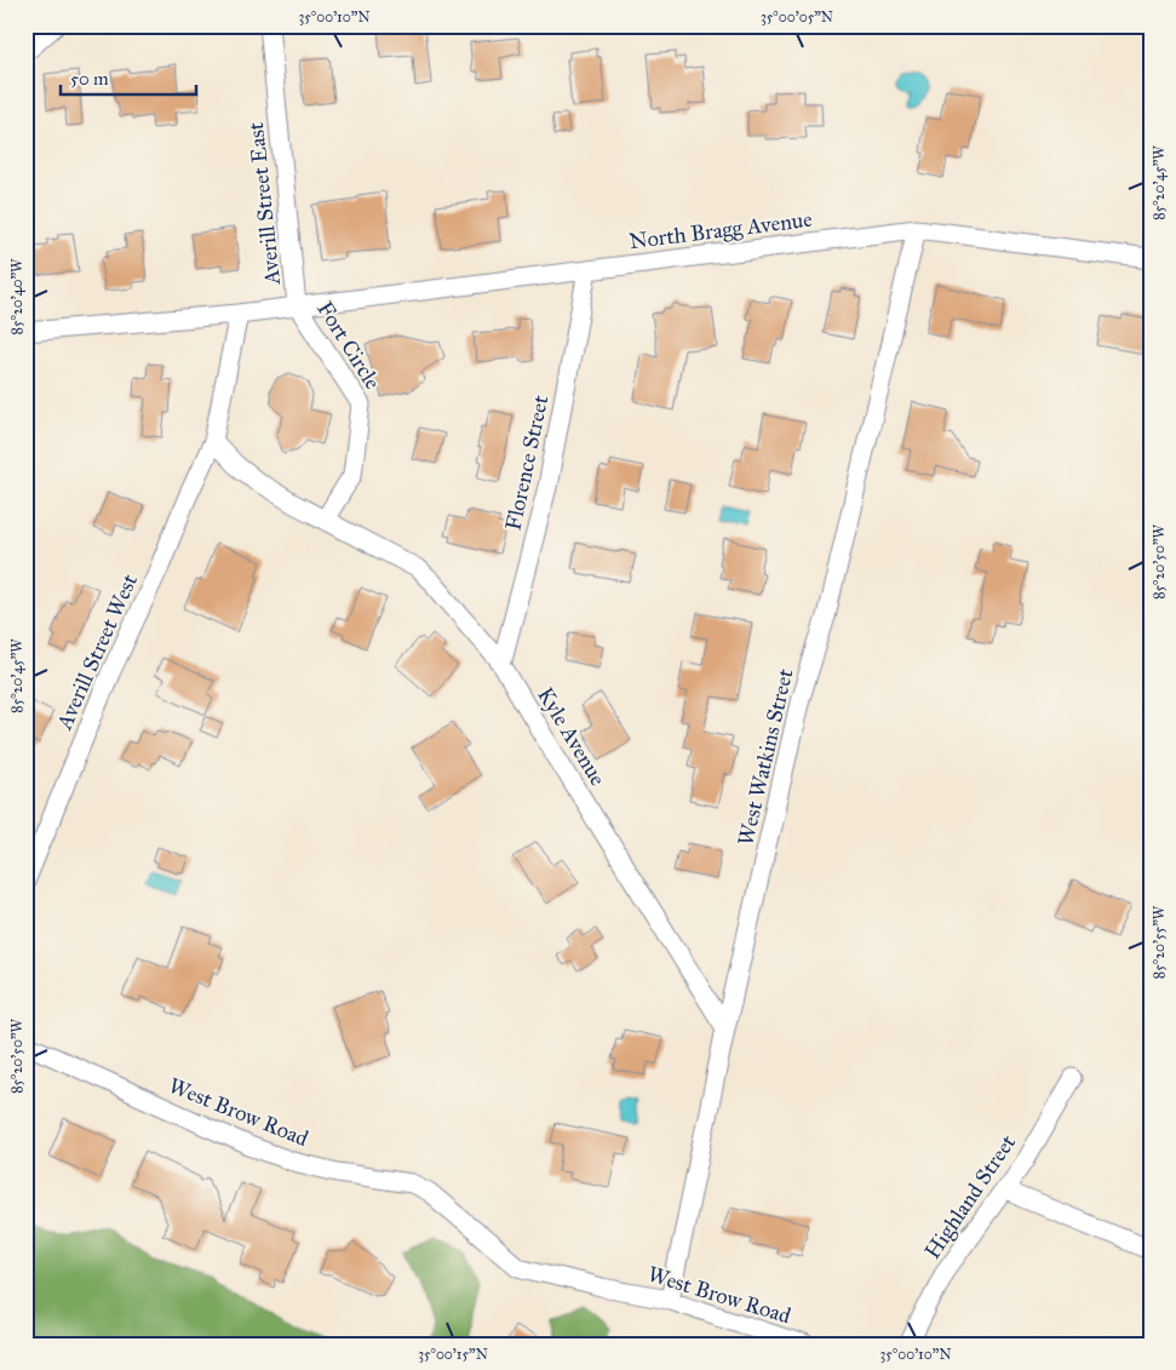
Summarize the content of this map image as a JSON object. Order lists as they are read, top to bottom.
{
  "streets": {
    "street": [
      "Averill Street East",
      "North Bragg Avenue",
      "Fort Circle",
      "Florence Street",
      "Averill Street West",
      "Kyle Avenue",
      "West Watkins Street",
      "West Brow Road",
      "Highland Street"
    ]
  },
  "crossings": [
    ["Averill Street East", "North Bragg Avenue"],
    ["Averill Street East", "Fort Circle"],
    ["North Bragg Avenue", "Fort Circle"],
    ["North Bragg Avenue", "Florence Street"],
    ["North Bragg Avenue", "West Watkins Street"],
    ["Fort Circle", "Kyle Avenue"],
    ["Florence Street", "Kyle Avenue"],
    ["Kyle Avenue", "West Watkins Street"],
    ["West Watkins Street", "West Brow Road"]
  ],
  "scale_bar": "50 m",
  "coordinates": [
    "35°00'10\"N",
    "35°00'05\"N",
    "85°20'45\"W",
    "85°20'40\"W",
    "85°20'50\"W",
    "85°20'55\"W",
    "35°00'15\"N"
  ]
}
